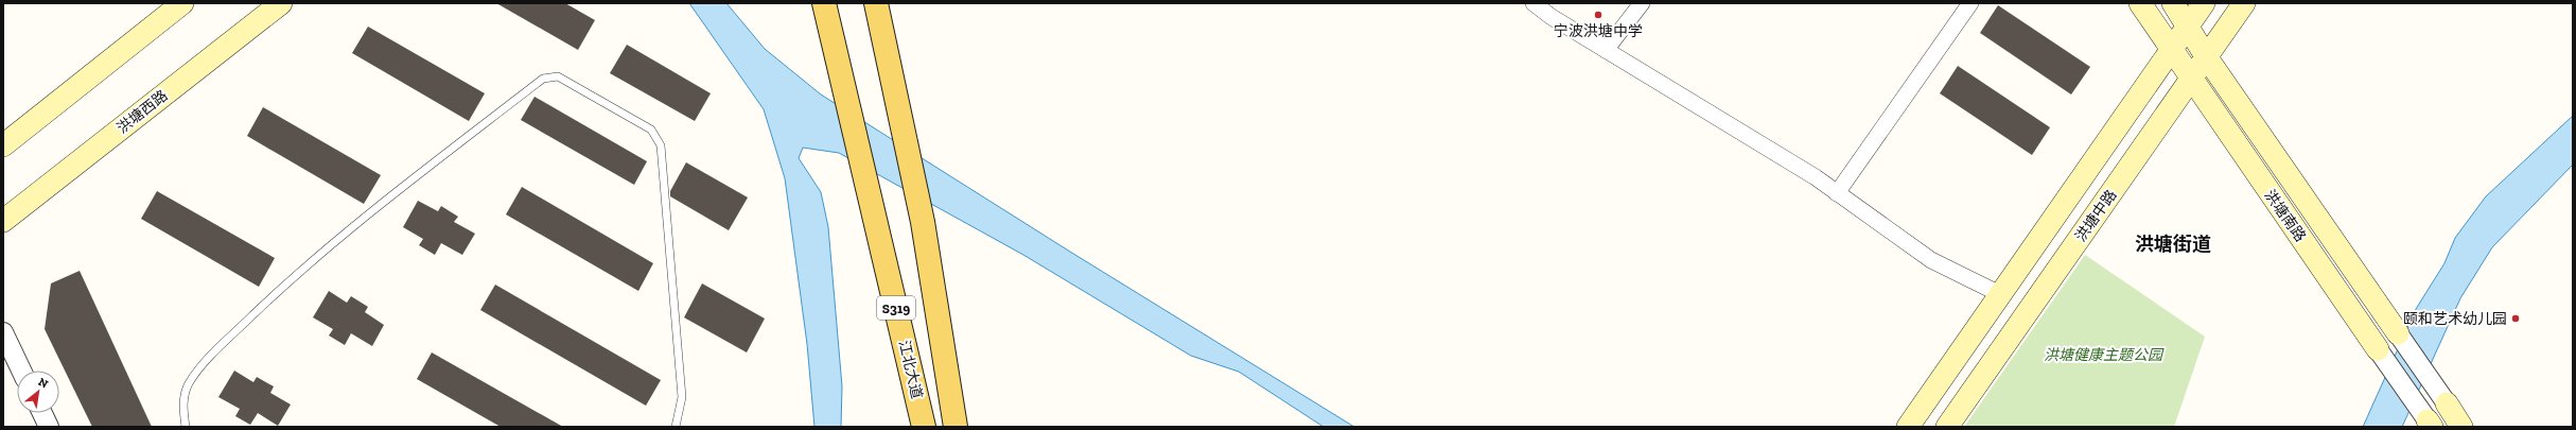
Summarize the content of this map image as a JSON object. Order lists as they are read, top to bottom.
{
  "streets": {
    "main road": [
      "洪塘西路",
      "洪塘中路",
      "洪塘南路",
      "S319",
      "江北大道"
    ]
  },
  "crossings": [
    ["洪塘中路", "洪塘南路"]
  ],
  "districts": ["洪塘街道"],
  "parks": ["洪塘健康主题公园"],
  "places": ["宁波洪塘中学", "颐和艺术幼儿园"],
  "north": "top right"
}
